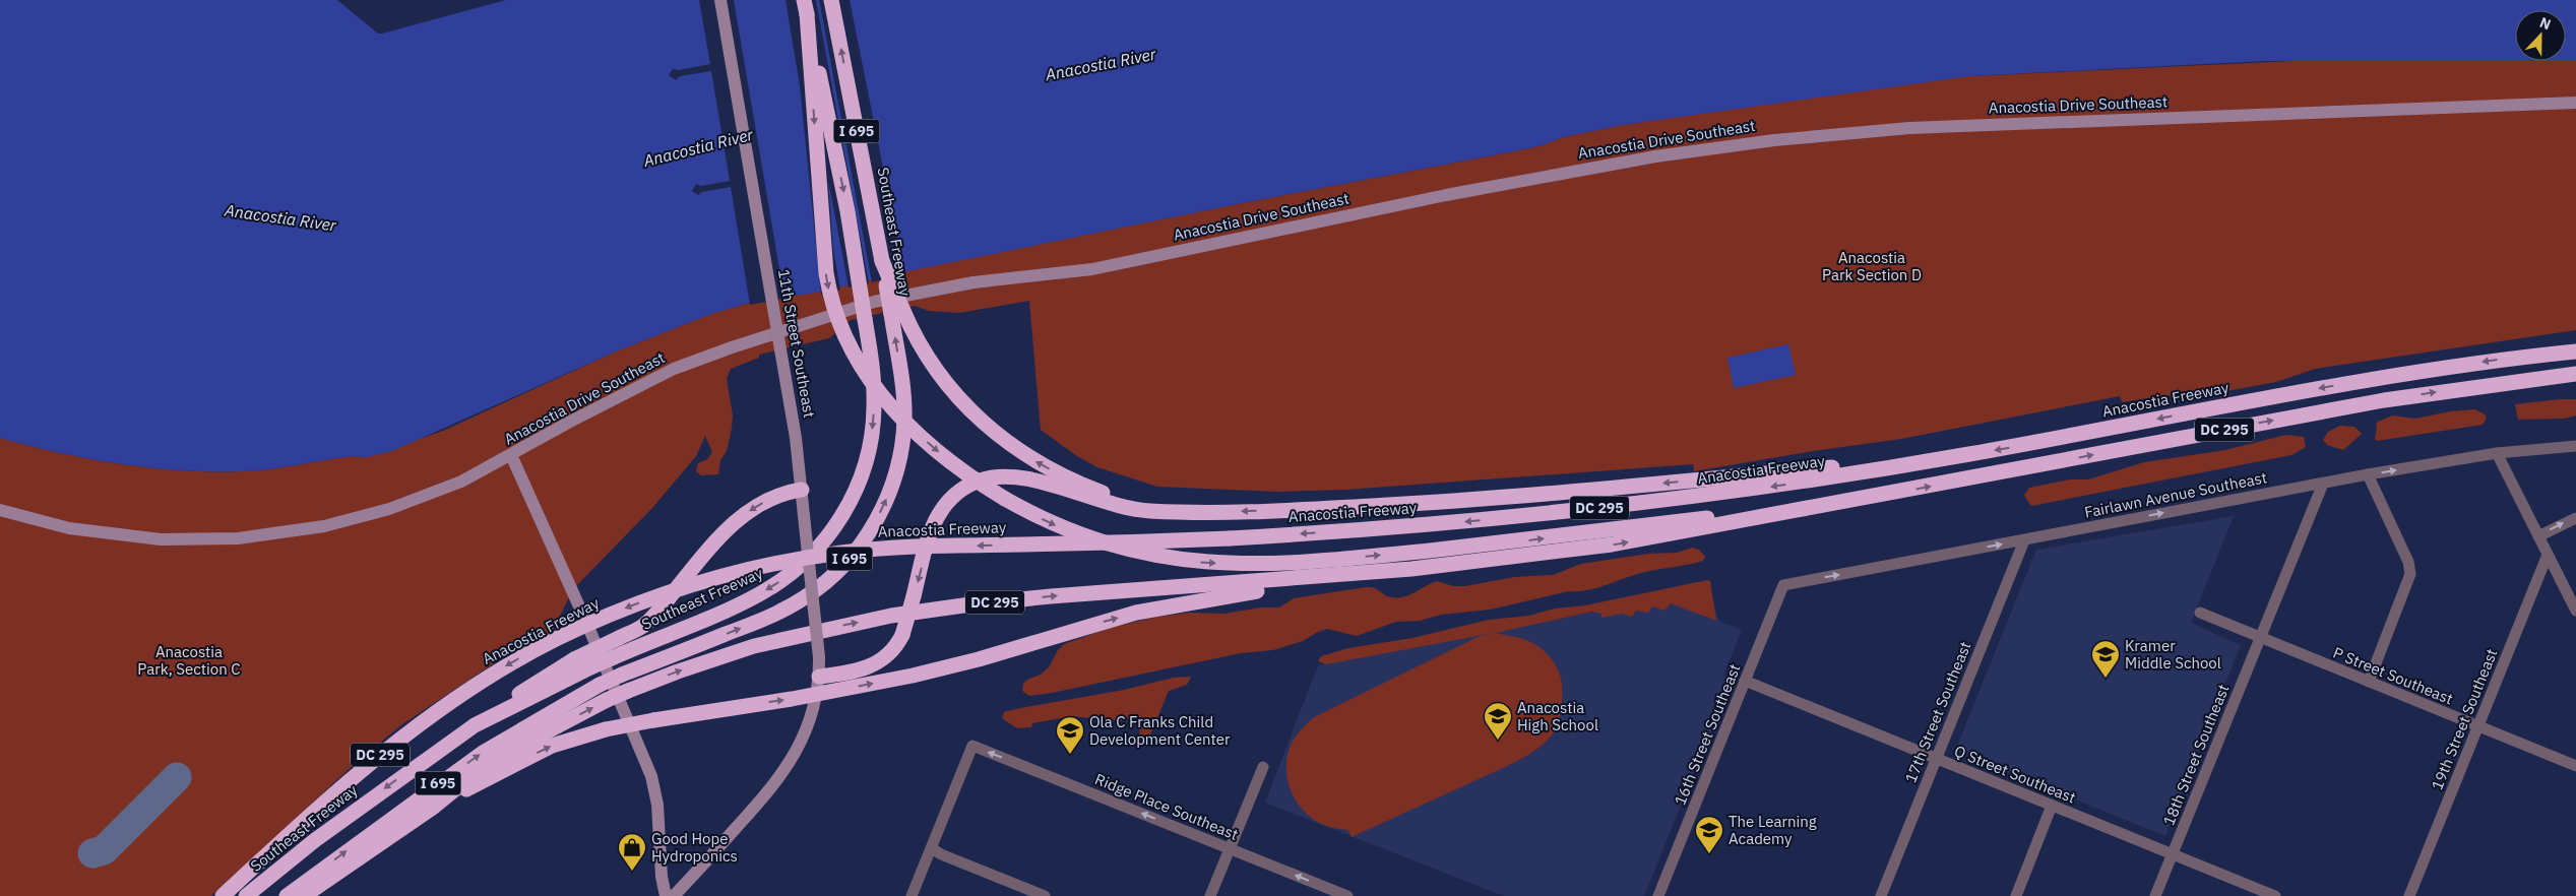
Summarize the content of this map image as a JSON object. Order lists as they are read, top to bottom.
{
  "streets": {
    "highway": [
      "I 695",
      "Southeast Freeway",
      "Anacostia Freeway",
      "DC 295"
    ],
    "street": [
      "Anacostia Drive Southeast",
      "11th Street Southeast",
      "Fairlawn Avenue Southeast",
      "P Street Southeast",
      "17th Street Southeast",
      "19th Street Southeast",
      "16th Street Southeast",
      "18th Street Southeast",
      "Q Street Southeast",
      "Ridge Place Southeast"
    ]
  },
  "crossings": [
    ["Fairlawn Avenue Southeast", "17th Street Southeast"],
    ["Fairlawn Avenue Southeast", "16th Street Southeast"],
    ["Fairlawn Avenue Southeast", "18th Street Southeast"],
    ["P Street Southeast", "19th Street Southeast"],
    ["P Street Southeast", "18th Street Southeast"],
    ["17th Street Southeast", "Q Street Southeast"],
    ["16th Street Southeast", "Q Street Southeast"],
    ["18th Street Southeast", "Q Street Southeast"]
  ],
  "one_way": ["Fairlawn Avenue Southeast", "Ridge Place Southeast"],
  "water": ["Anacostia River"],
  "parks": ["Anacostia Park Section D", "Anacostia Park, Section C"],
  "places": {
    "school or university": [
      "Kramer Middle School",
      "Anacostia High School",
      "Ola C Franks Child Development Center",
      "The Learning Academy"
    ],
    "shop": ["Good Hope Hydroponics"]
  },
  "north": "top"
}
